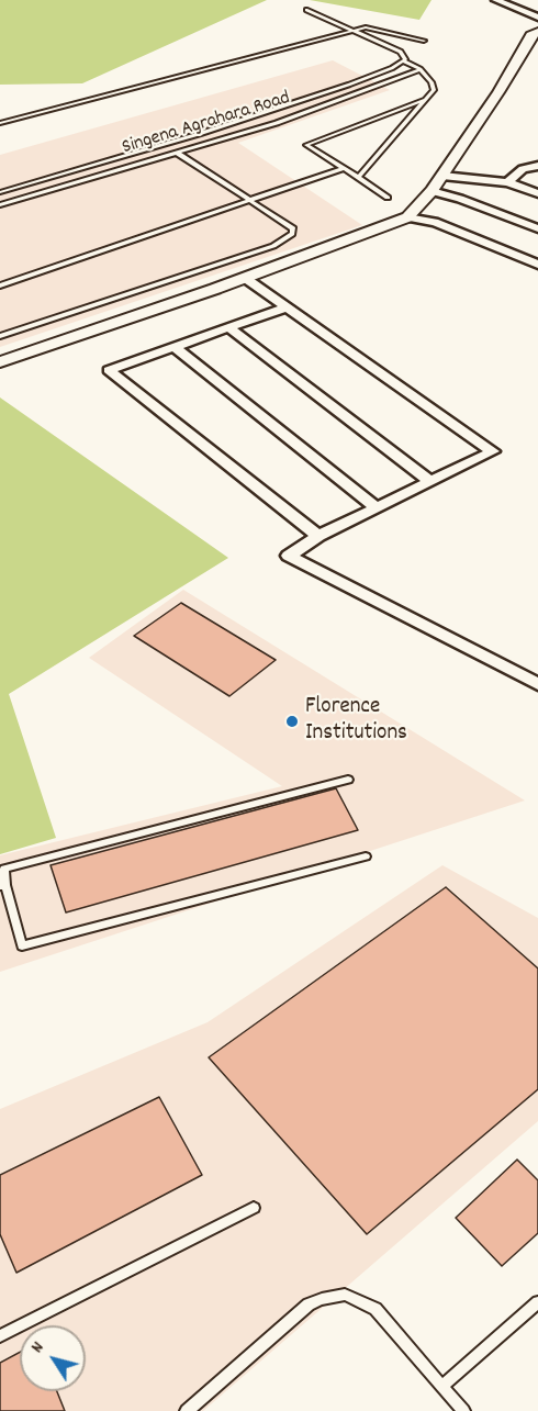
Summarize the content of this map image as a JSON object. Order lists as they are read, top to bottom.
{
  "streets": {
    "lane": ["Singena Agrahara Road"]
  },
  "places": ["Florence Institutions"],
  "north": "top left"
}
